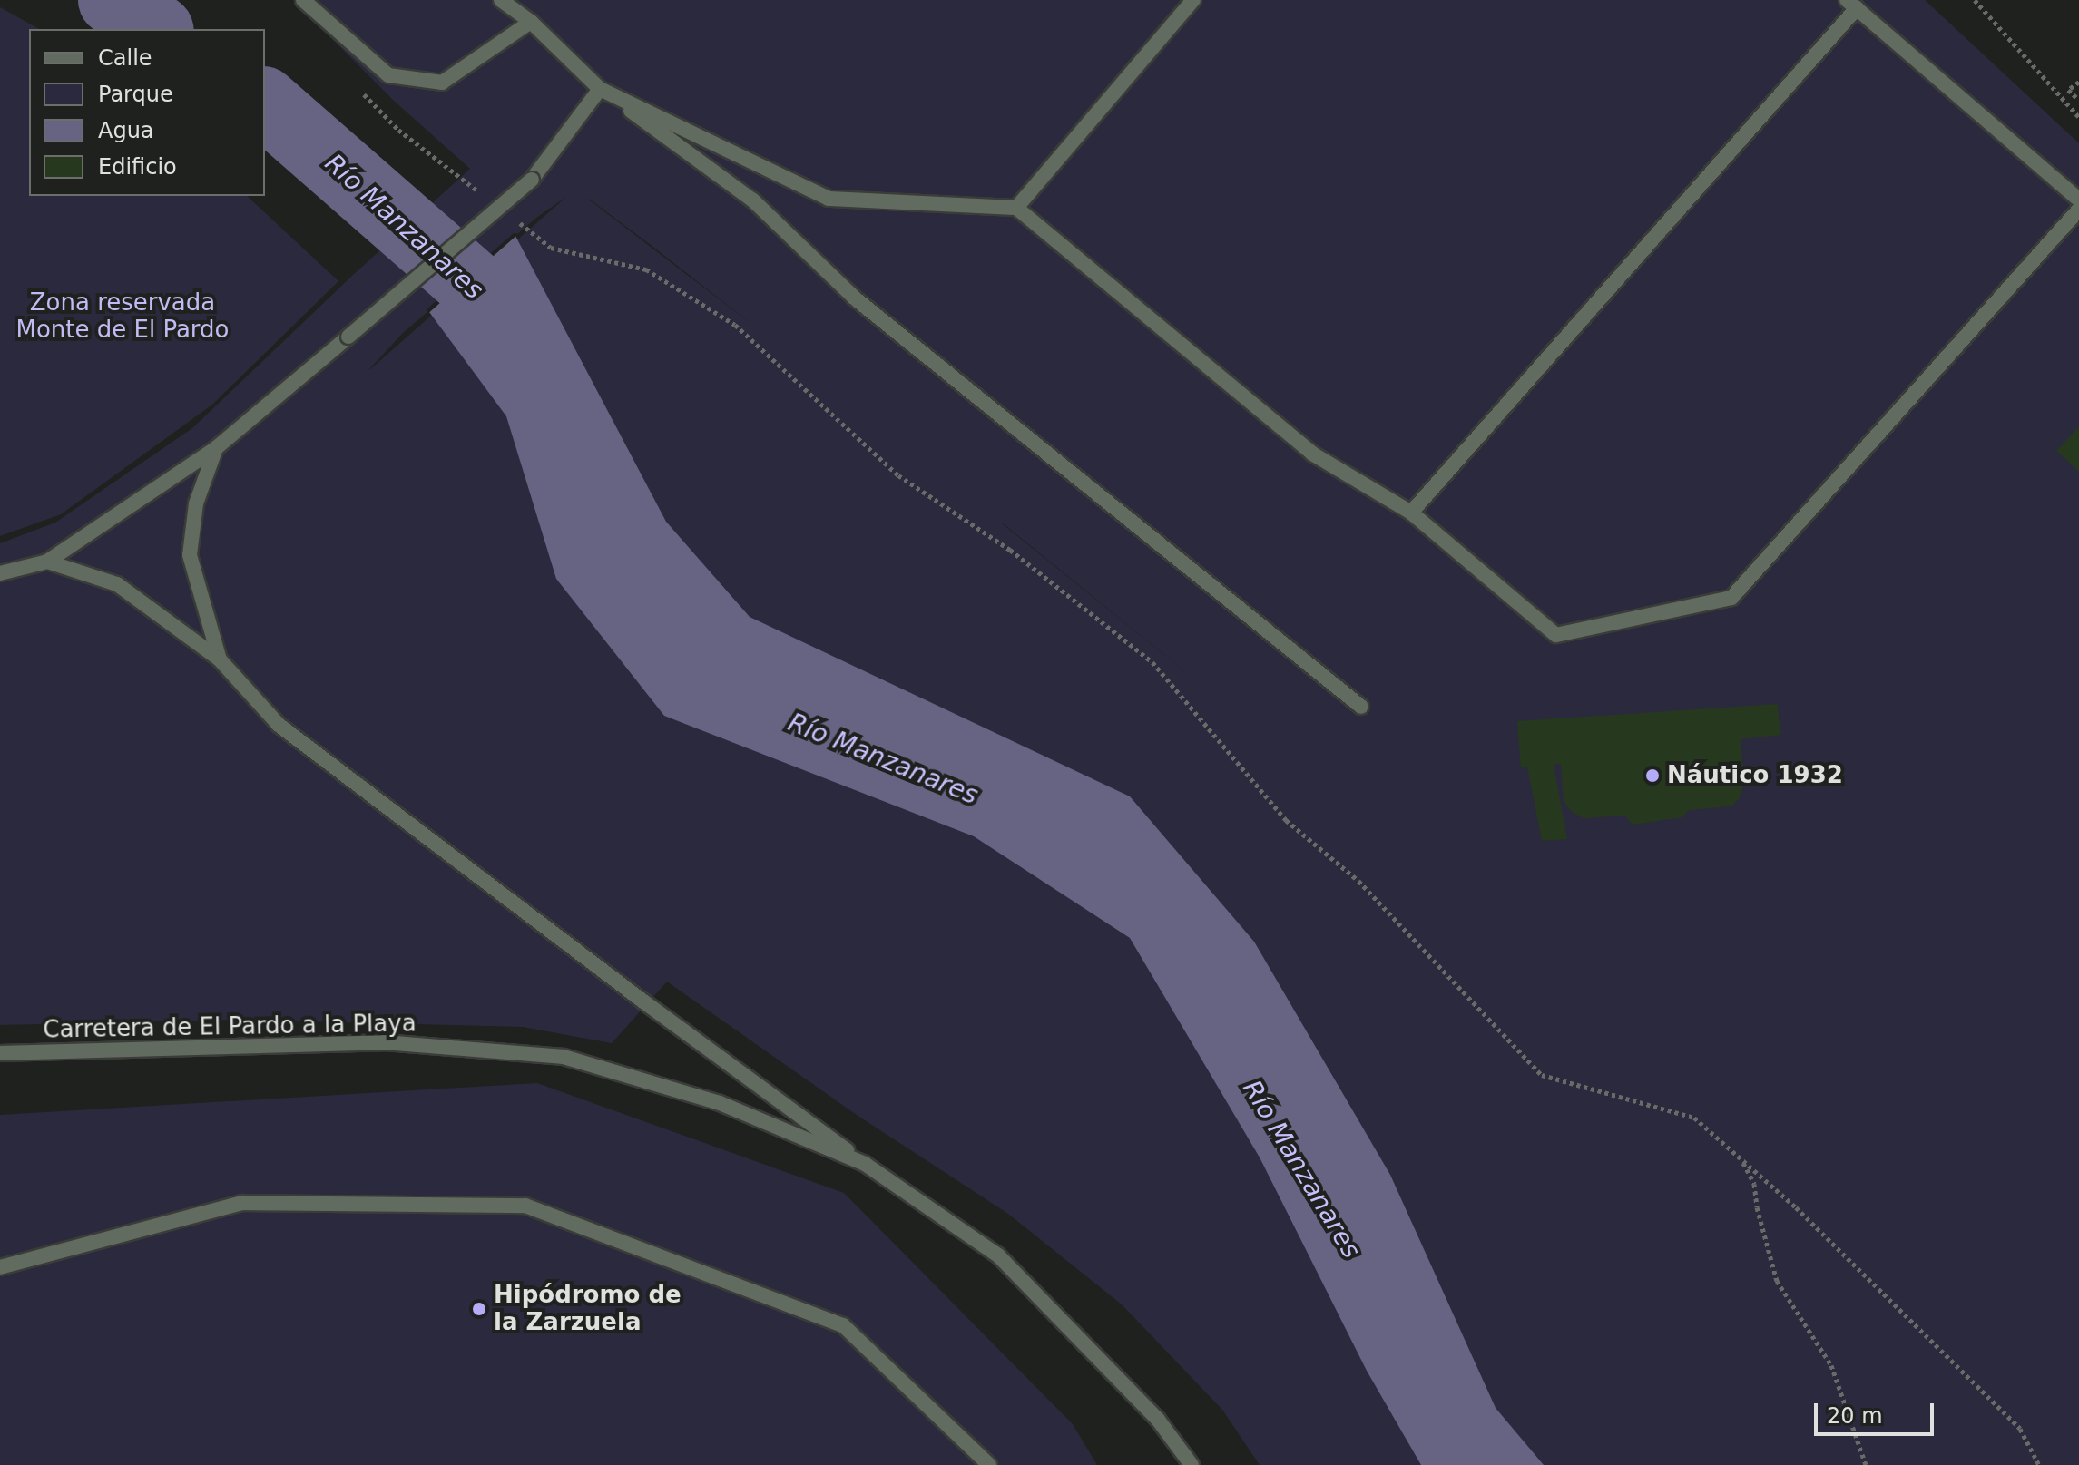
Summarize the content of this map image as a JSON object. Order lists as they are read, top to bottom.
{
  "streets": {
    "street": ["Carretera de El Pardo a la Playa"]
  },
  "water": ["Río Manzanares"],
  "parks": ["Zona reservada Monte de El Pardo"],
  "places": ["Náutico 1932", "Hipódromo de la Zarzuela"],
  "legend": [
    "Calle",
    "Parque",
    "Agua",
    "Edificio"
  ],
  "scale_bar": "20 m"
}
